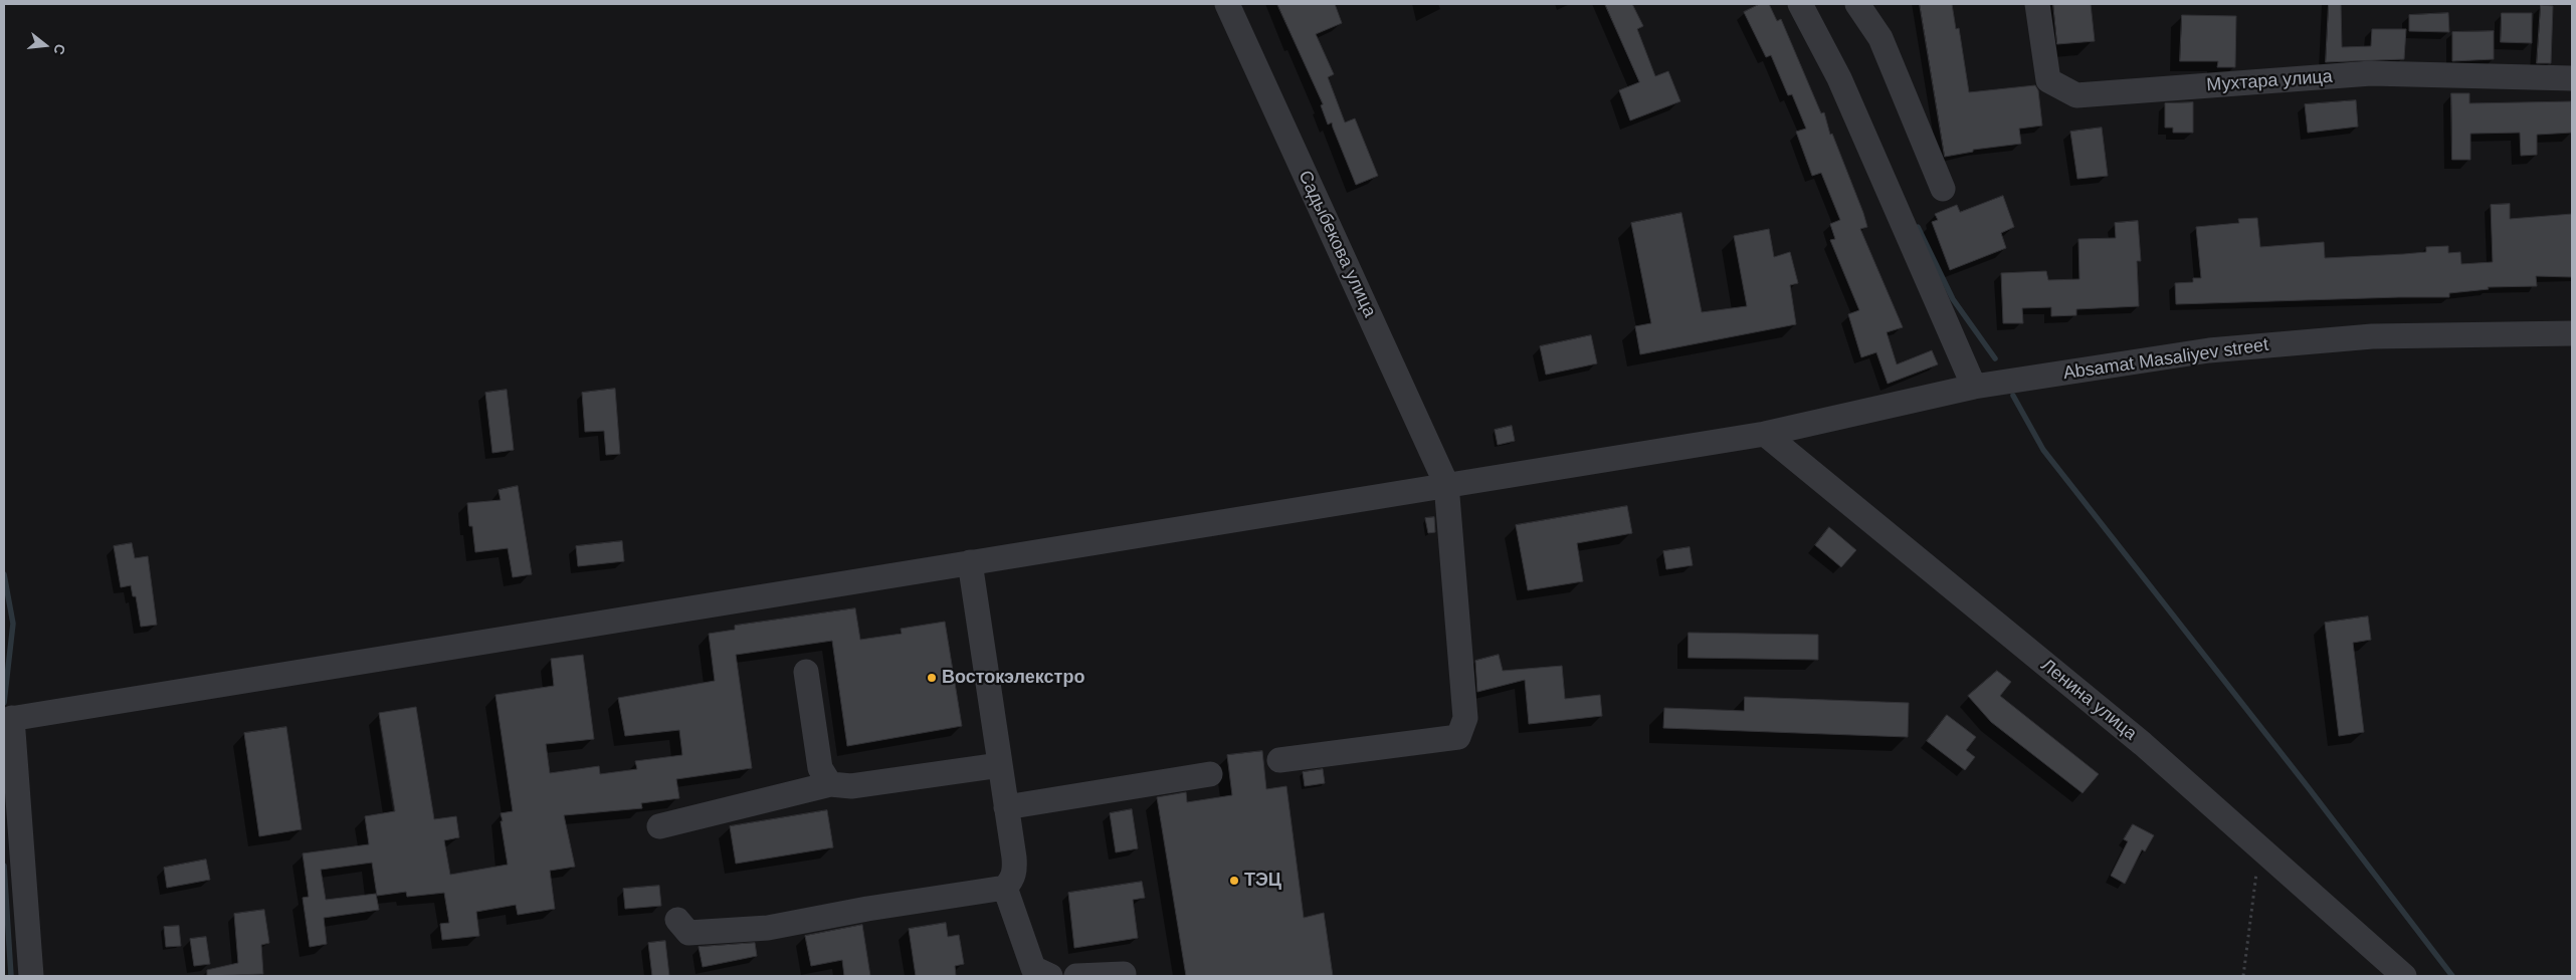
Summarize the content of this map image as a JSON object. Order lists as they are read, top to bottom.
{
  "streets": {
    "street": [
      "Мухтара улица",
      "Садыбекова улица",
      "Absamat Masaliyev street",
      "Ленина улица"
    ]
  },
  "crossings": [
    ["Садыбекова улица", "Absamat Masaliyev street"],
    ["Absamat Masaliyev street", "Ленина улица"]
  ],
  "places": ["Востокэлекстро", "ТЭЦ"],
  "north": "right"
}
